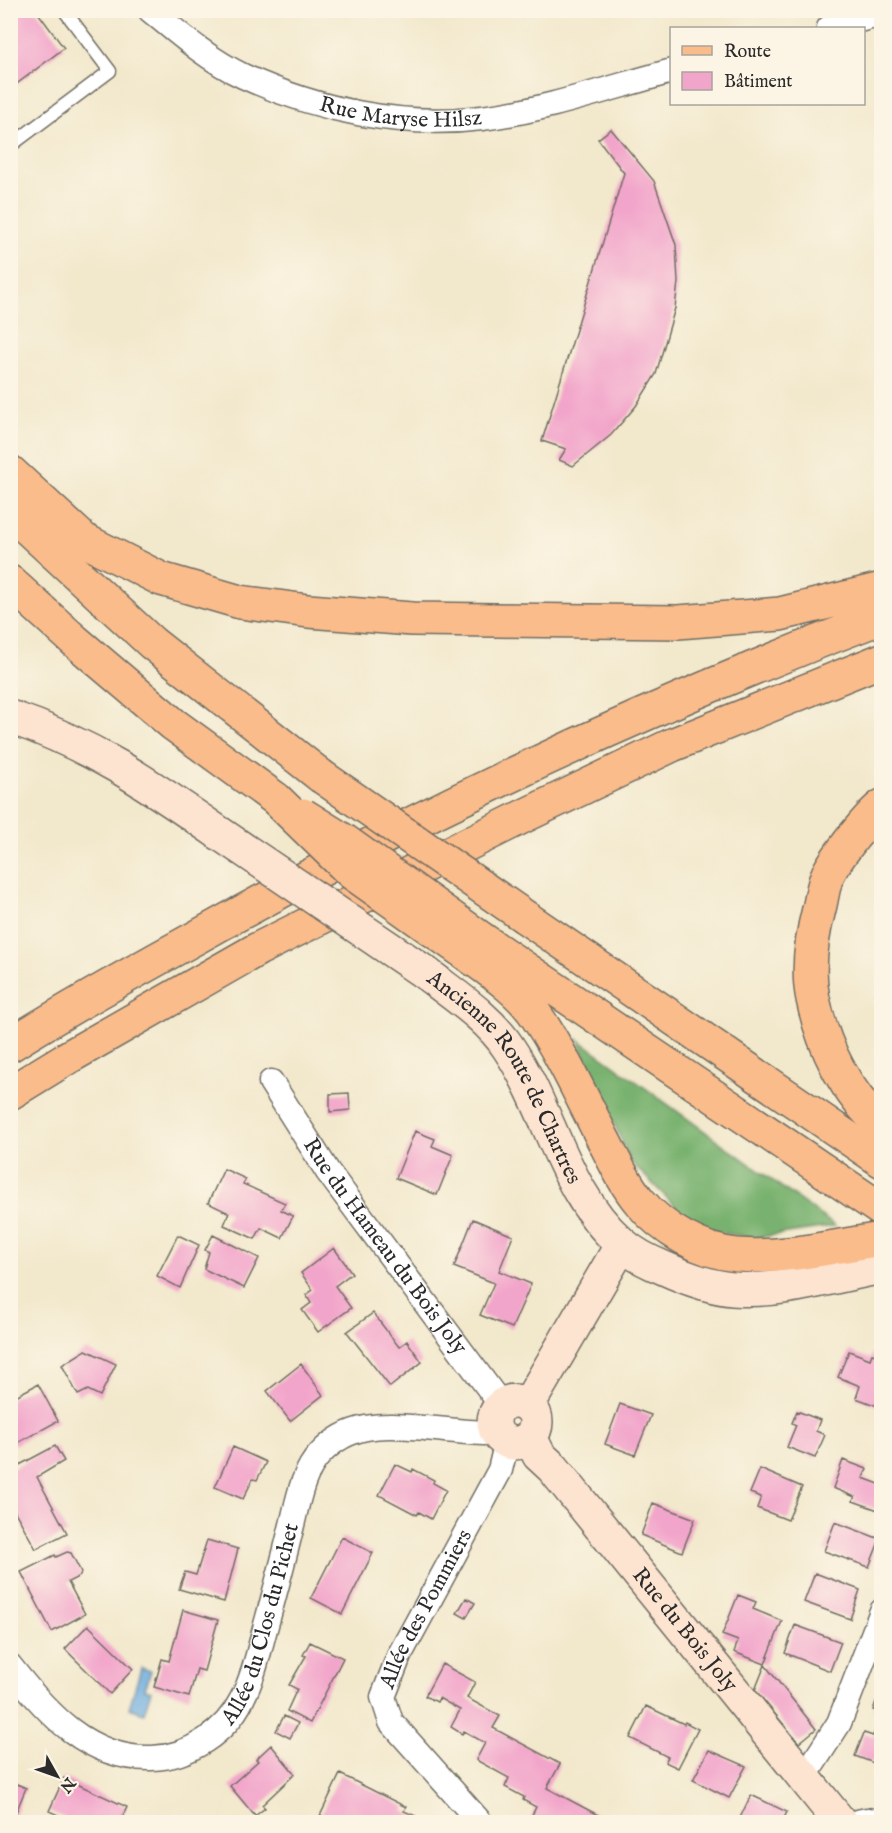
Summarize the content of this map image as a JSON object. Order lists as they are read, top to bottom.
{
  "streets": {
    "main road": ["Ancienne Route de Chartres", "Rue du Bois Joly"],
    "street": [
      "Rue Maryse Hilsz",
      "Rue du Hameau du Bois Joly",
      "Allée des Pommiers",
      "Allée du Clos du Pichet"
    ]
  },
  "crossings": [
    ["Rue du Hameau du Bois Joly", "Allée des Pommiers"],
    ["Rue du Hameau du Bois Joly", "Allée du Clos du Pichet"],
    ["Rue du Hameau du Bois Joly", "Rue du Bois Joly"],
    ["Allée des Pommiers", "Allée du Clos du Pichet"],
    ["Allée des Pommiers", "Rue du Bois Joly"],
    ["Allée du Clos du Pichet", "Rue du Bois Joly"]
  ],
  "legend": ["Route", "Bâtiment"],
  "north": "bottom right"
}
